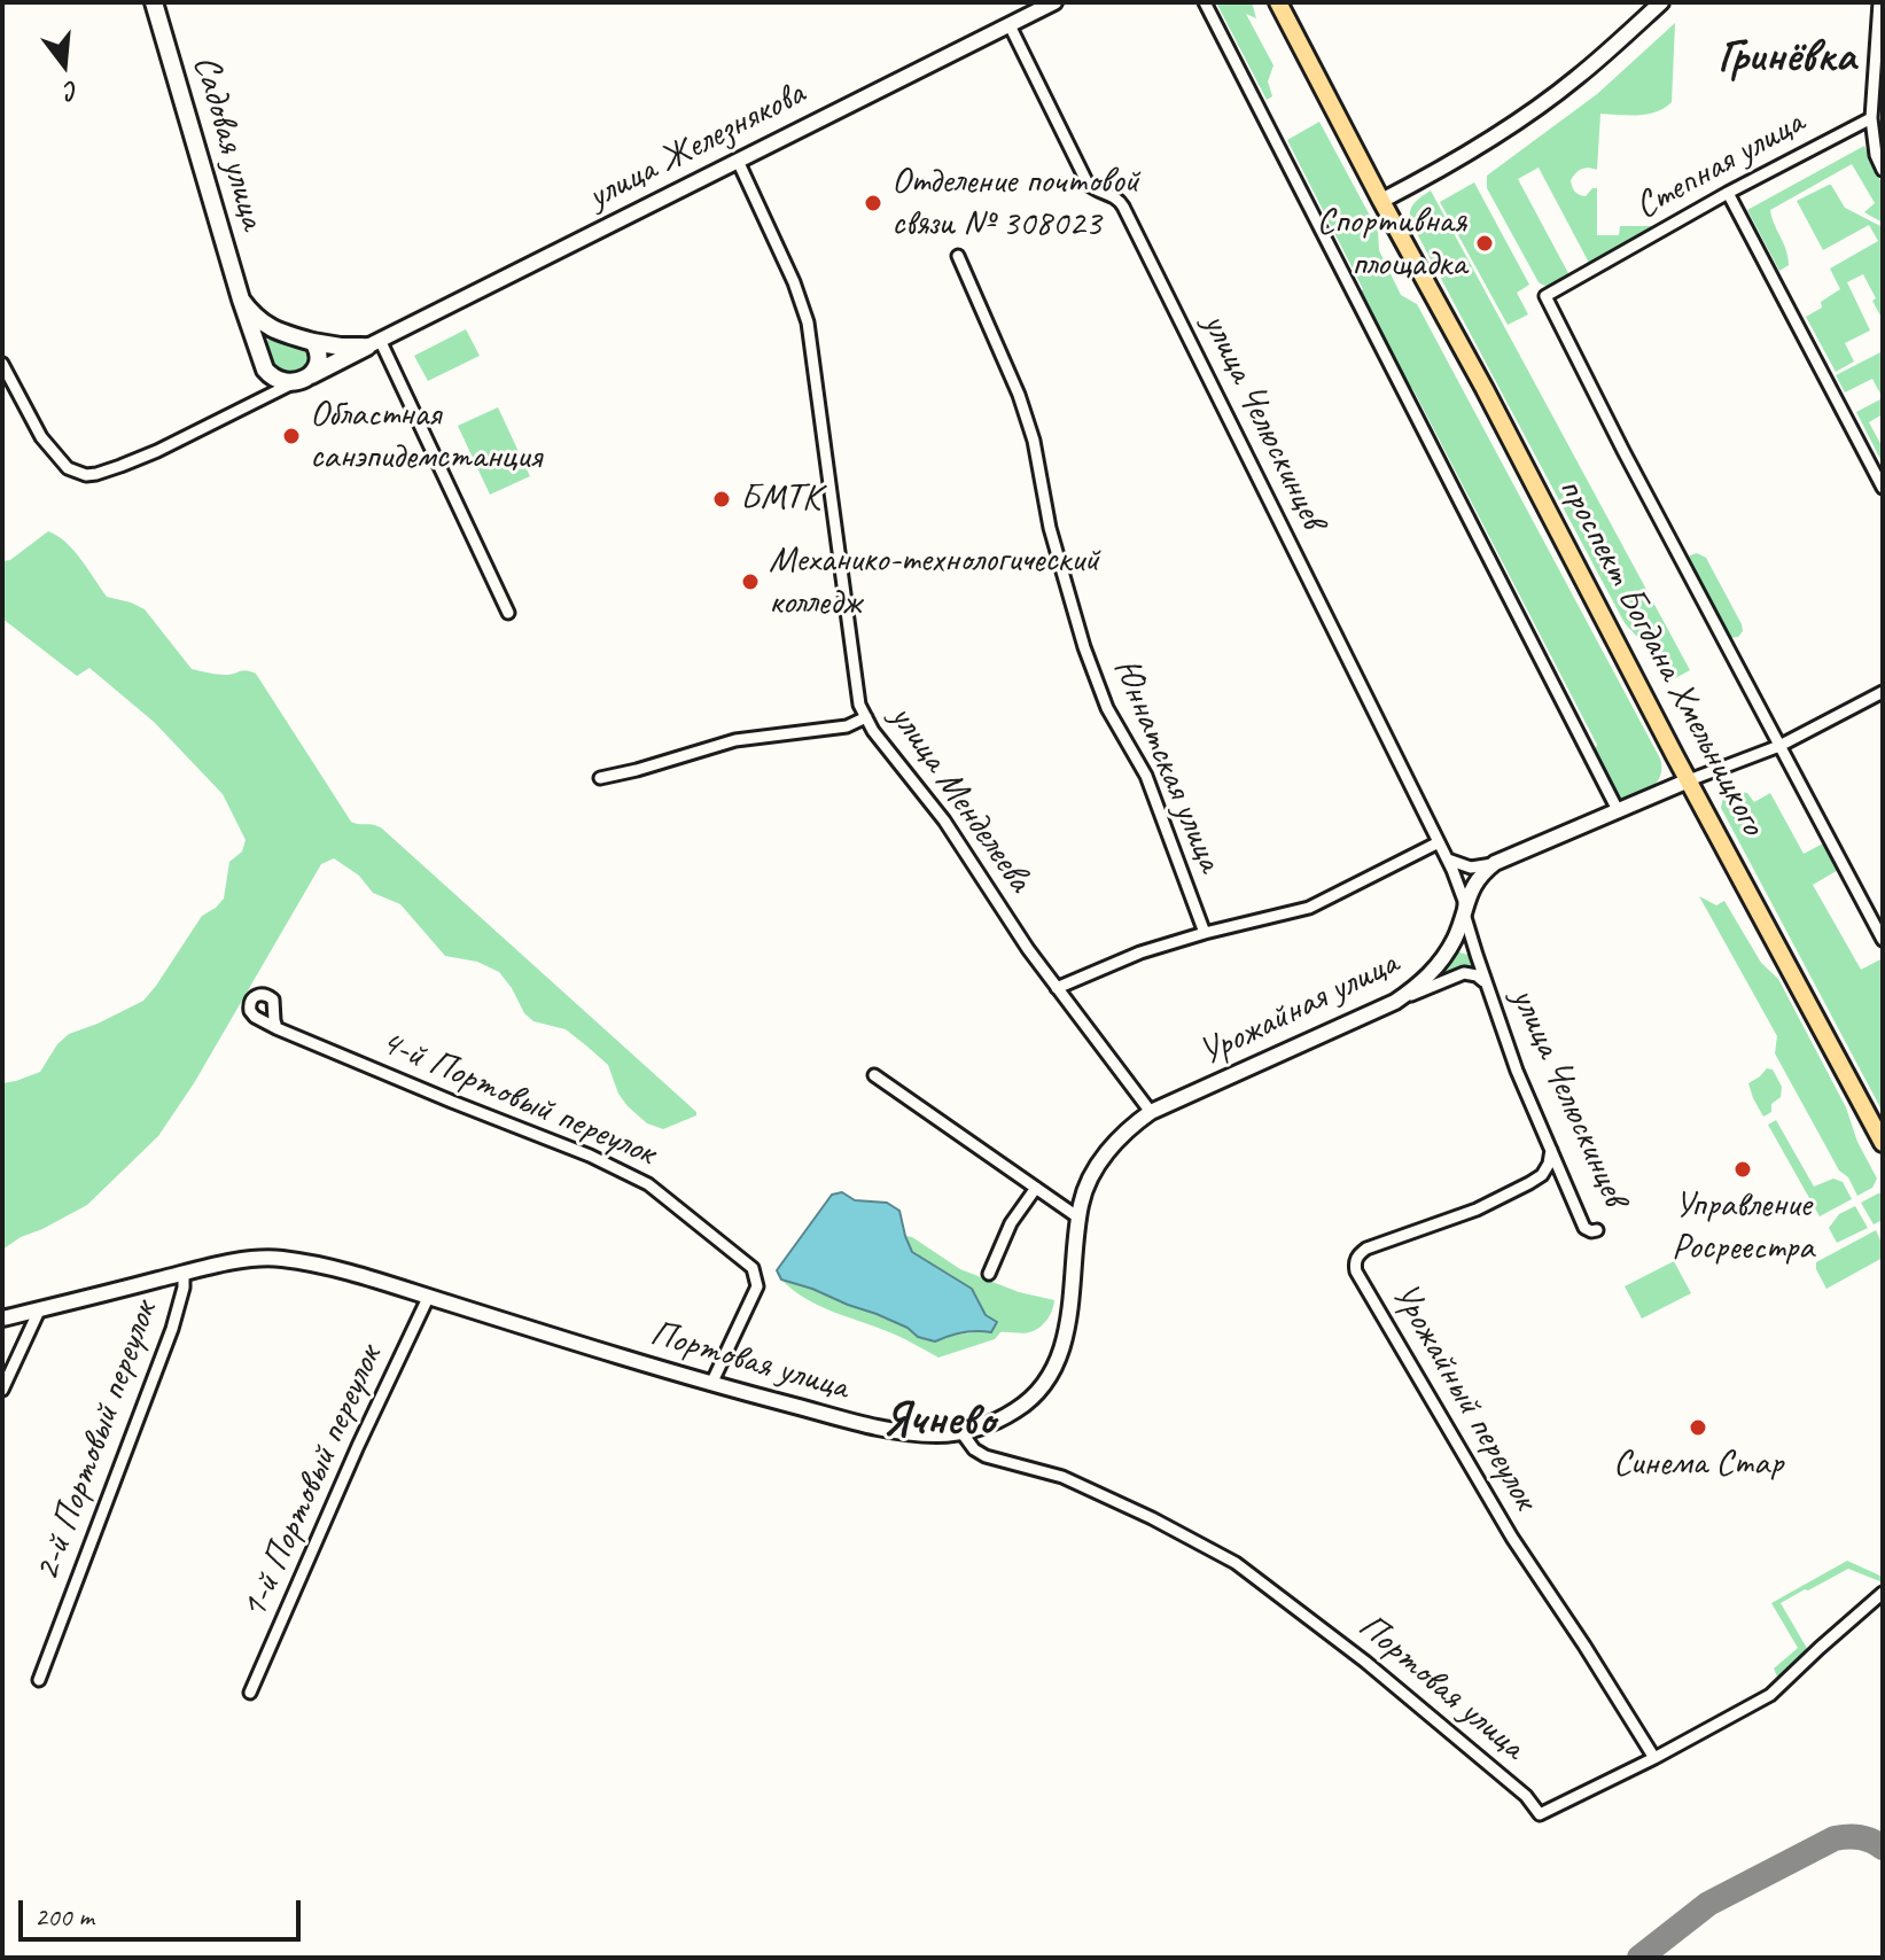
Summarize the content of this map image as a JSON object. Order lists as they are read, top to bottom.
{
  "streets": {
    "main road": ["Садовая улица", "улица Железнякова", "проспект Богдана Хмельницкого"],
    "street": [
      "Степная улица",
      "улица Челюскинцев",
      "Юннатская улица",
      "улица Менделеева",
      "Урожайная улица",
      "4-й Портовый переулок",
      "Портовая улица",
      "Урожайный переулок",
      "2-й Портовый переулок",
      "1-й Портовый переулок"
    ]
  },
  "crossings": [
    ["Садовая улица", "улица Железнякова"],
    ["улица Железнякова", "улица Челюскинцев"],
    ["улица Железнякова", "улица Менделеева"],
    ["улица Челюскинцев", "Урожайная улица"],
    ["улица Челюскинцев", "Урожайный переулок"],
    ["проспект Богдана Хмельницкого", "Урожайная улица"],
    ["улица Менделеева", "Урожайная улица"],
    ["Урожайная улица", "Портовая улица"],
    ["4-й Портовый переулок", "Портовая улица"],
    ["Портовая улица", "Урожайный переулок"],
    ["Портовая улица", "2-й Портовый переулок"],
    ["Портовая улица", "1-й Портовый переулок"]
  ],
  "districts": ["Гринёвка", "Ячнево"],
  "places": [
    "Отделение почтовой связи № 308023",
    "Спортивная площадка",
    "Областная санэпидемстанция",
    "БМТК",
    "Механико-технологический колледж",
    "Управление Росреестра",
    "Синема Стар"
  ],
  "scale_bar": "200 m",
  "north": "bottom"
}
